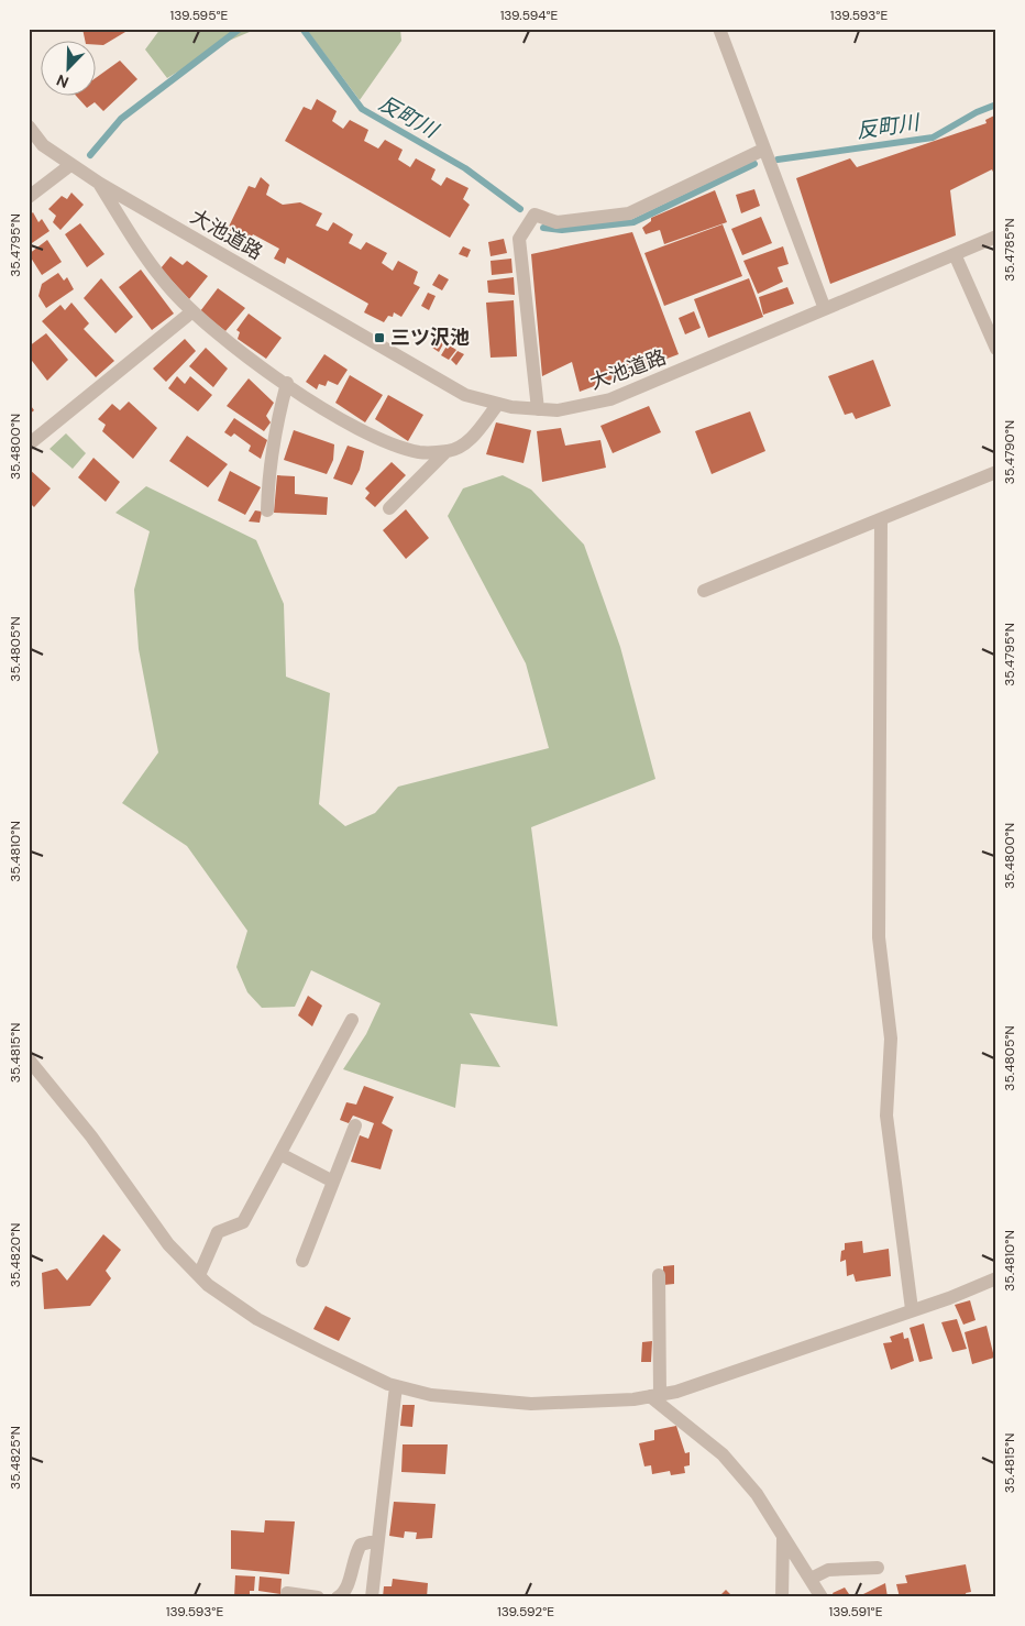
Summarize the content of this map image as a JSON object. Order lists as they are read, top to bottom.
{
  "streets": {
    "street": ["大池道路"]
  },
  "water": ["反町川"],
  "places": {
    "transit": ["三ツ沢池"]
  },
  "north": "bottom left",
  "coordinates": [
    "139.595°E",
    "139.594°E",
    "139.593°E",
    "35.4795°N",
    "35.4785°N",
    "35.4800°N",
    "35.4790°N",
    "35.4805°N",
    "35.4810°N",
    "35.4815°N",
    "35.4820°N",
    "35.4825°N",
    "139.592°E",
    "139.591°E"
  ]
}
